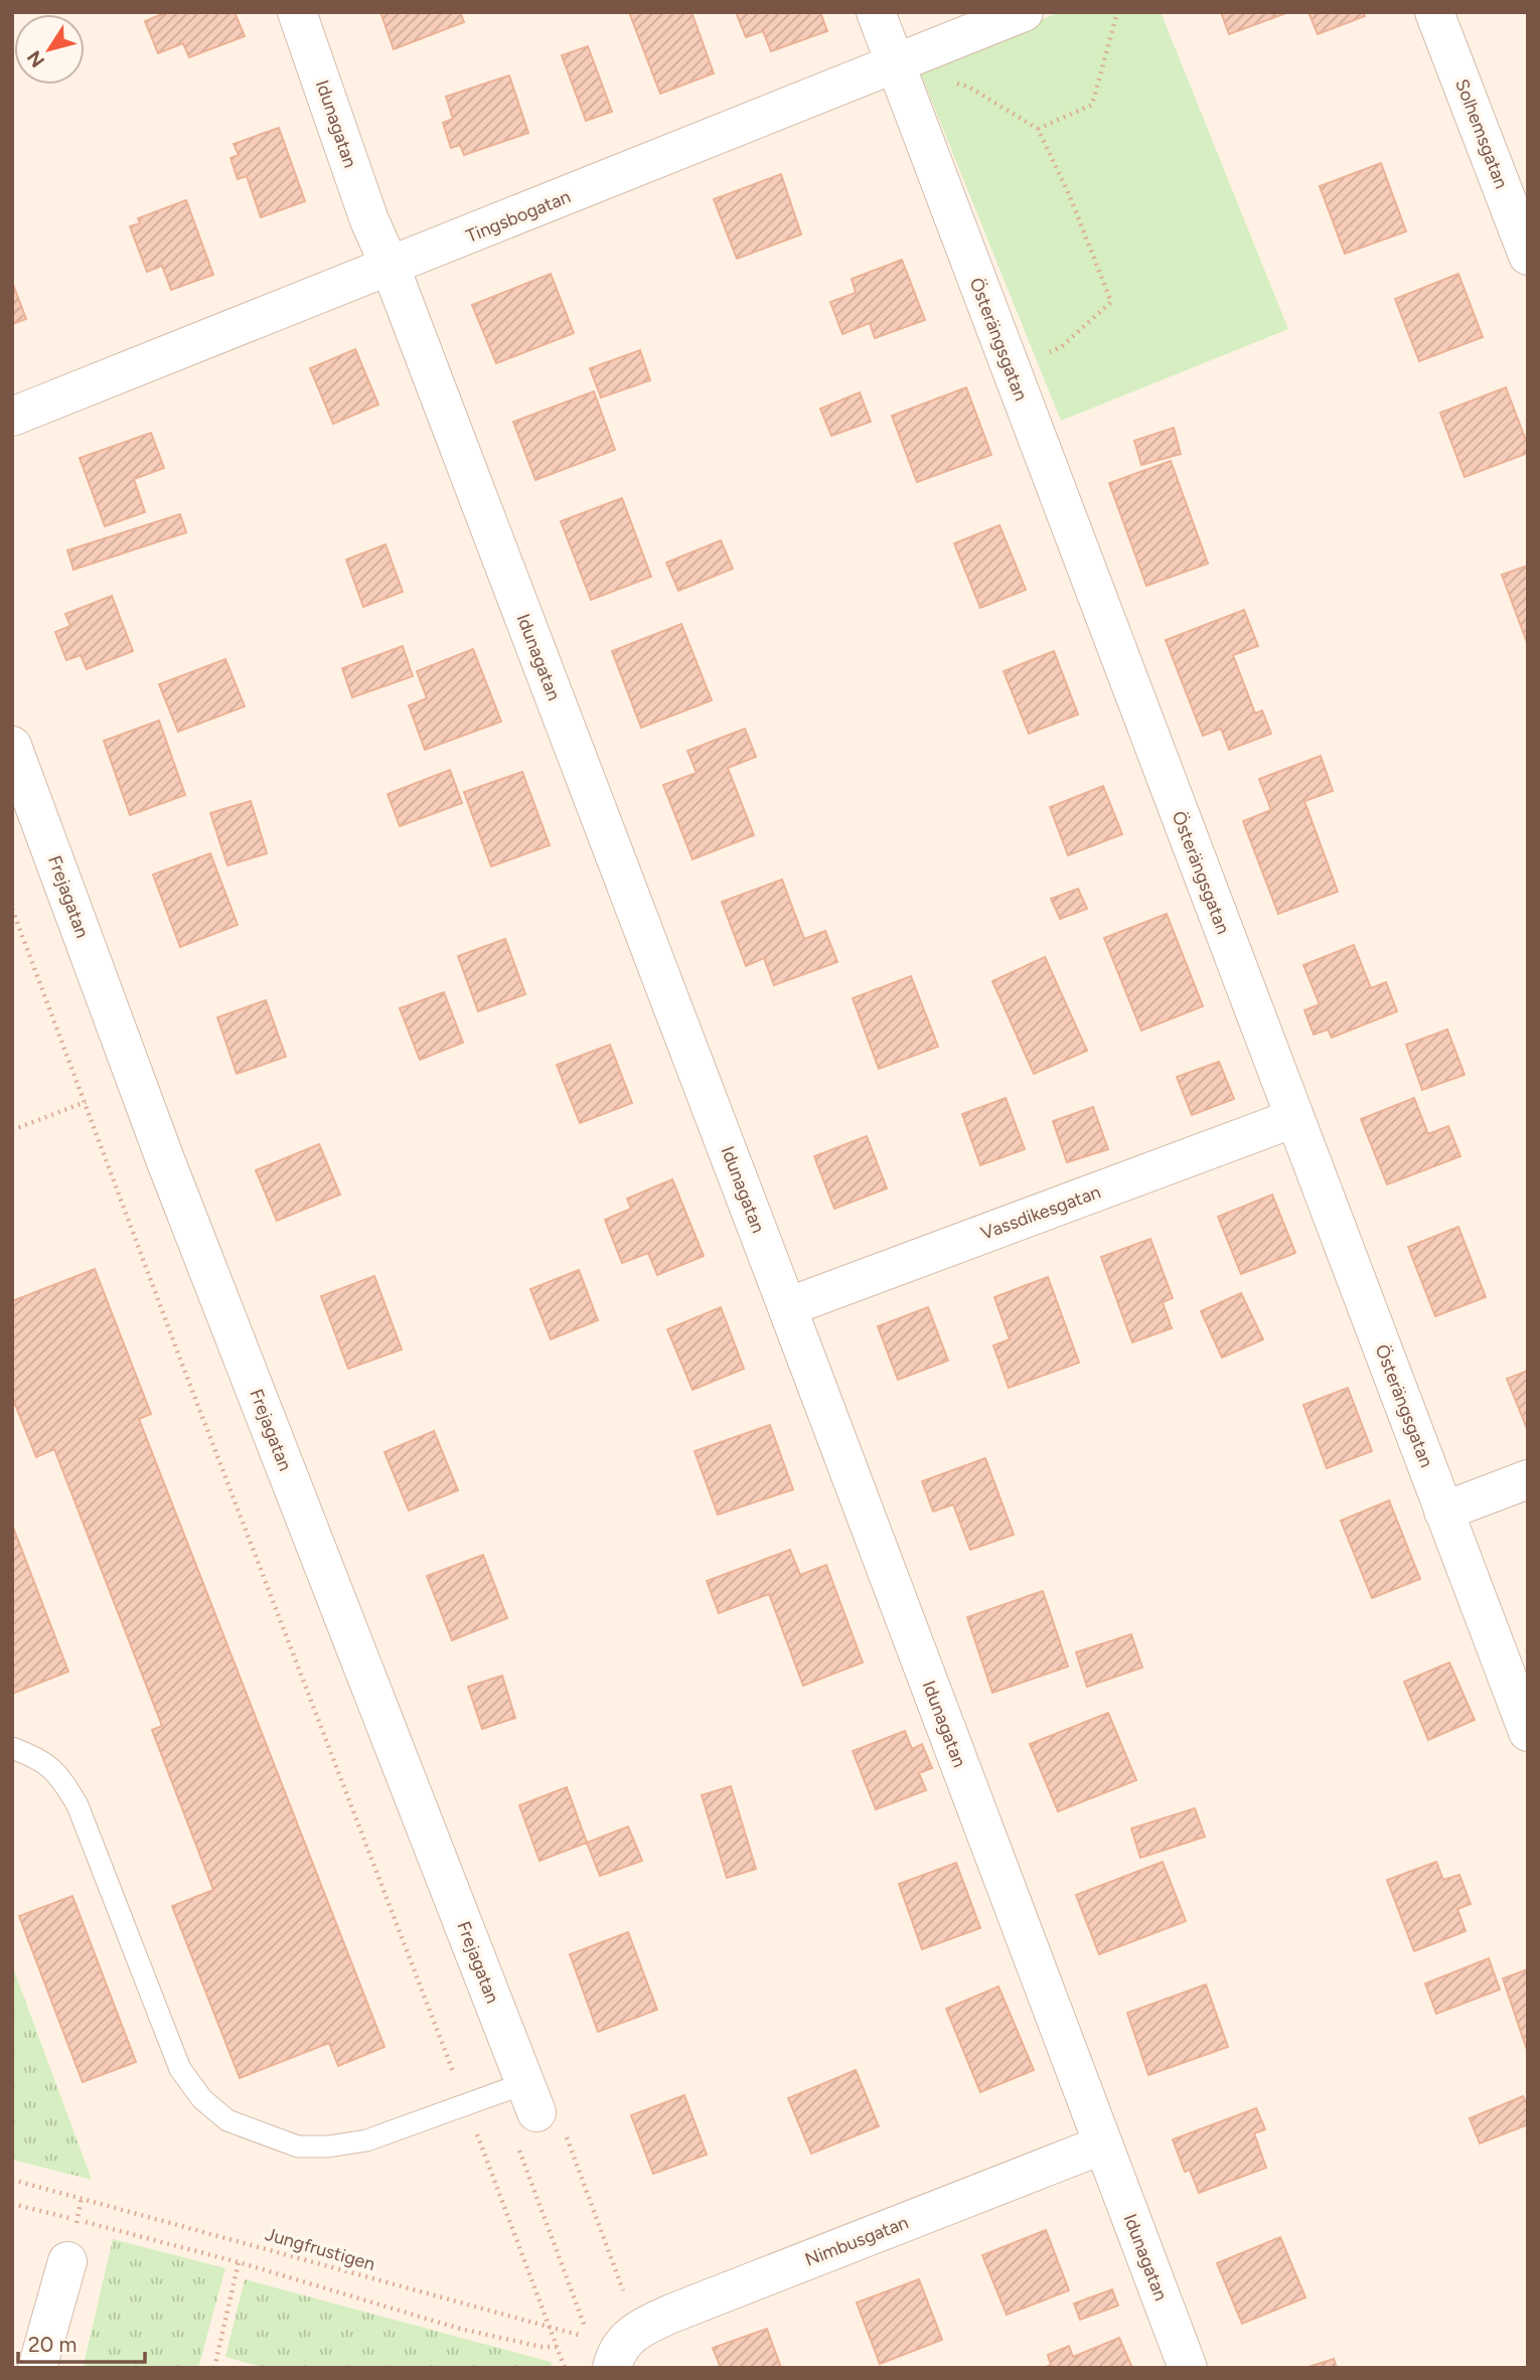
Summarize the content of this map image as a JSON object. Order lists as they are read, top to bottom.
{
  "streets": {
    "street": [
      "Idunagatan",
      "Solhemsgatan",
      "Tingsbogatan",
      "Österängsgatan",
      "Frejagatan",
      "Vassdikesgatan",
      "Nimbusgatan"
    ],
    "path": ["Jungfrustigen"]
  },
  "crossings": [
    ["Idunagatan", "Tingsbogatan"],
    ["Idunagatan", "Vassdikesgatan"],
    ["Idunagatan", "Nimbusgatan"],
    ["Tingsbogatan", "Österängsgatan"],
    ["Österängsgatan", "Vassdikesgatan"],
    ["Nimbusgatan", "Jungfrustigen"]
  ],
  "scale_bar": "20 m",
  "north": "bottom left"
}
